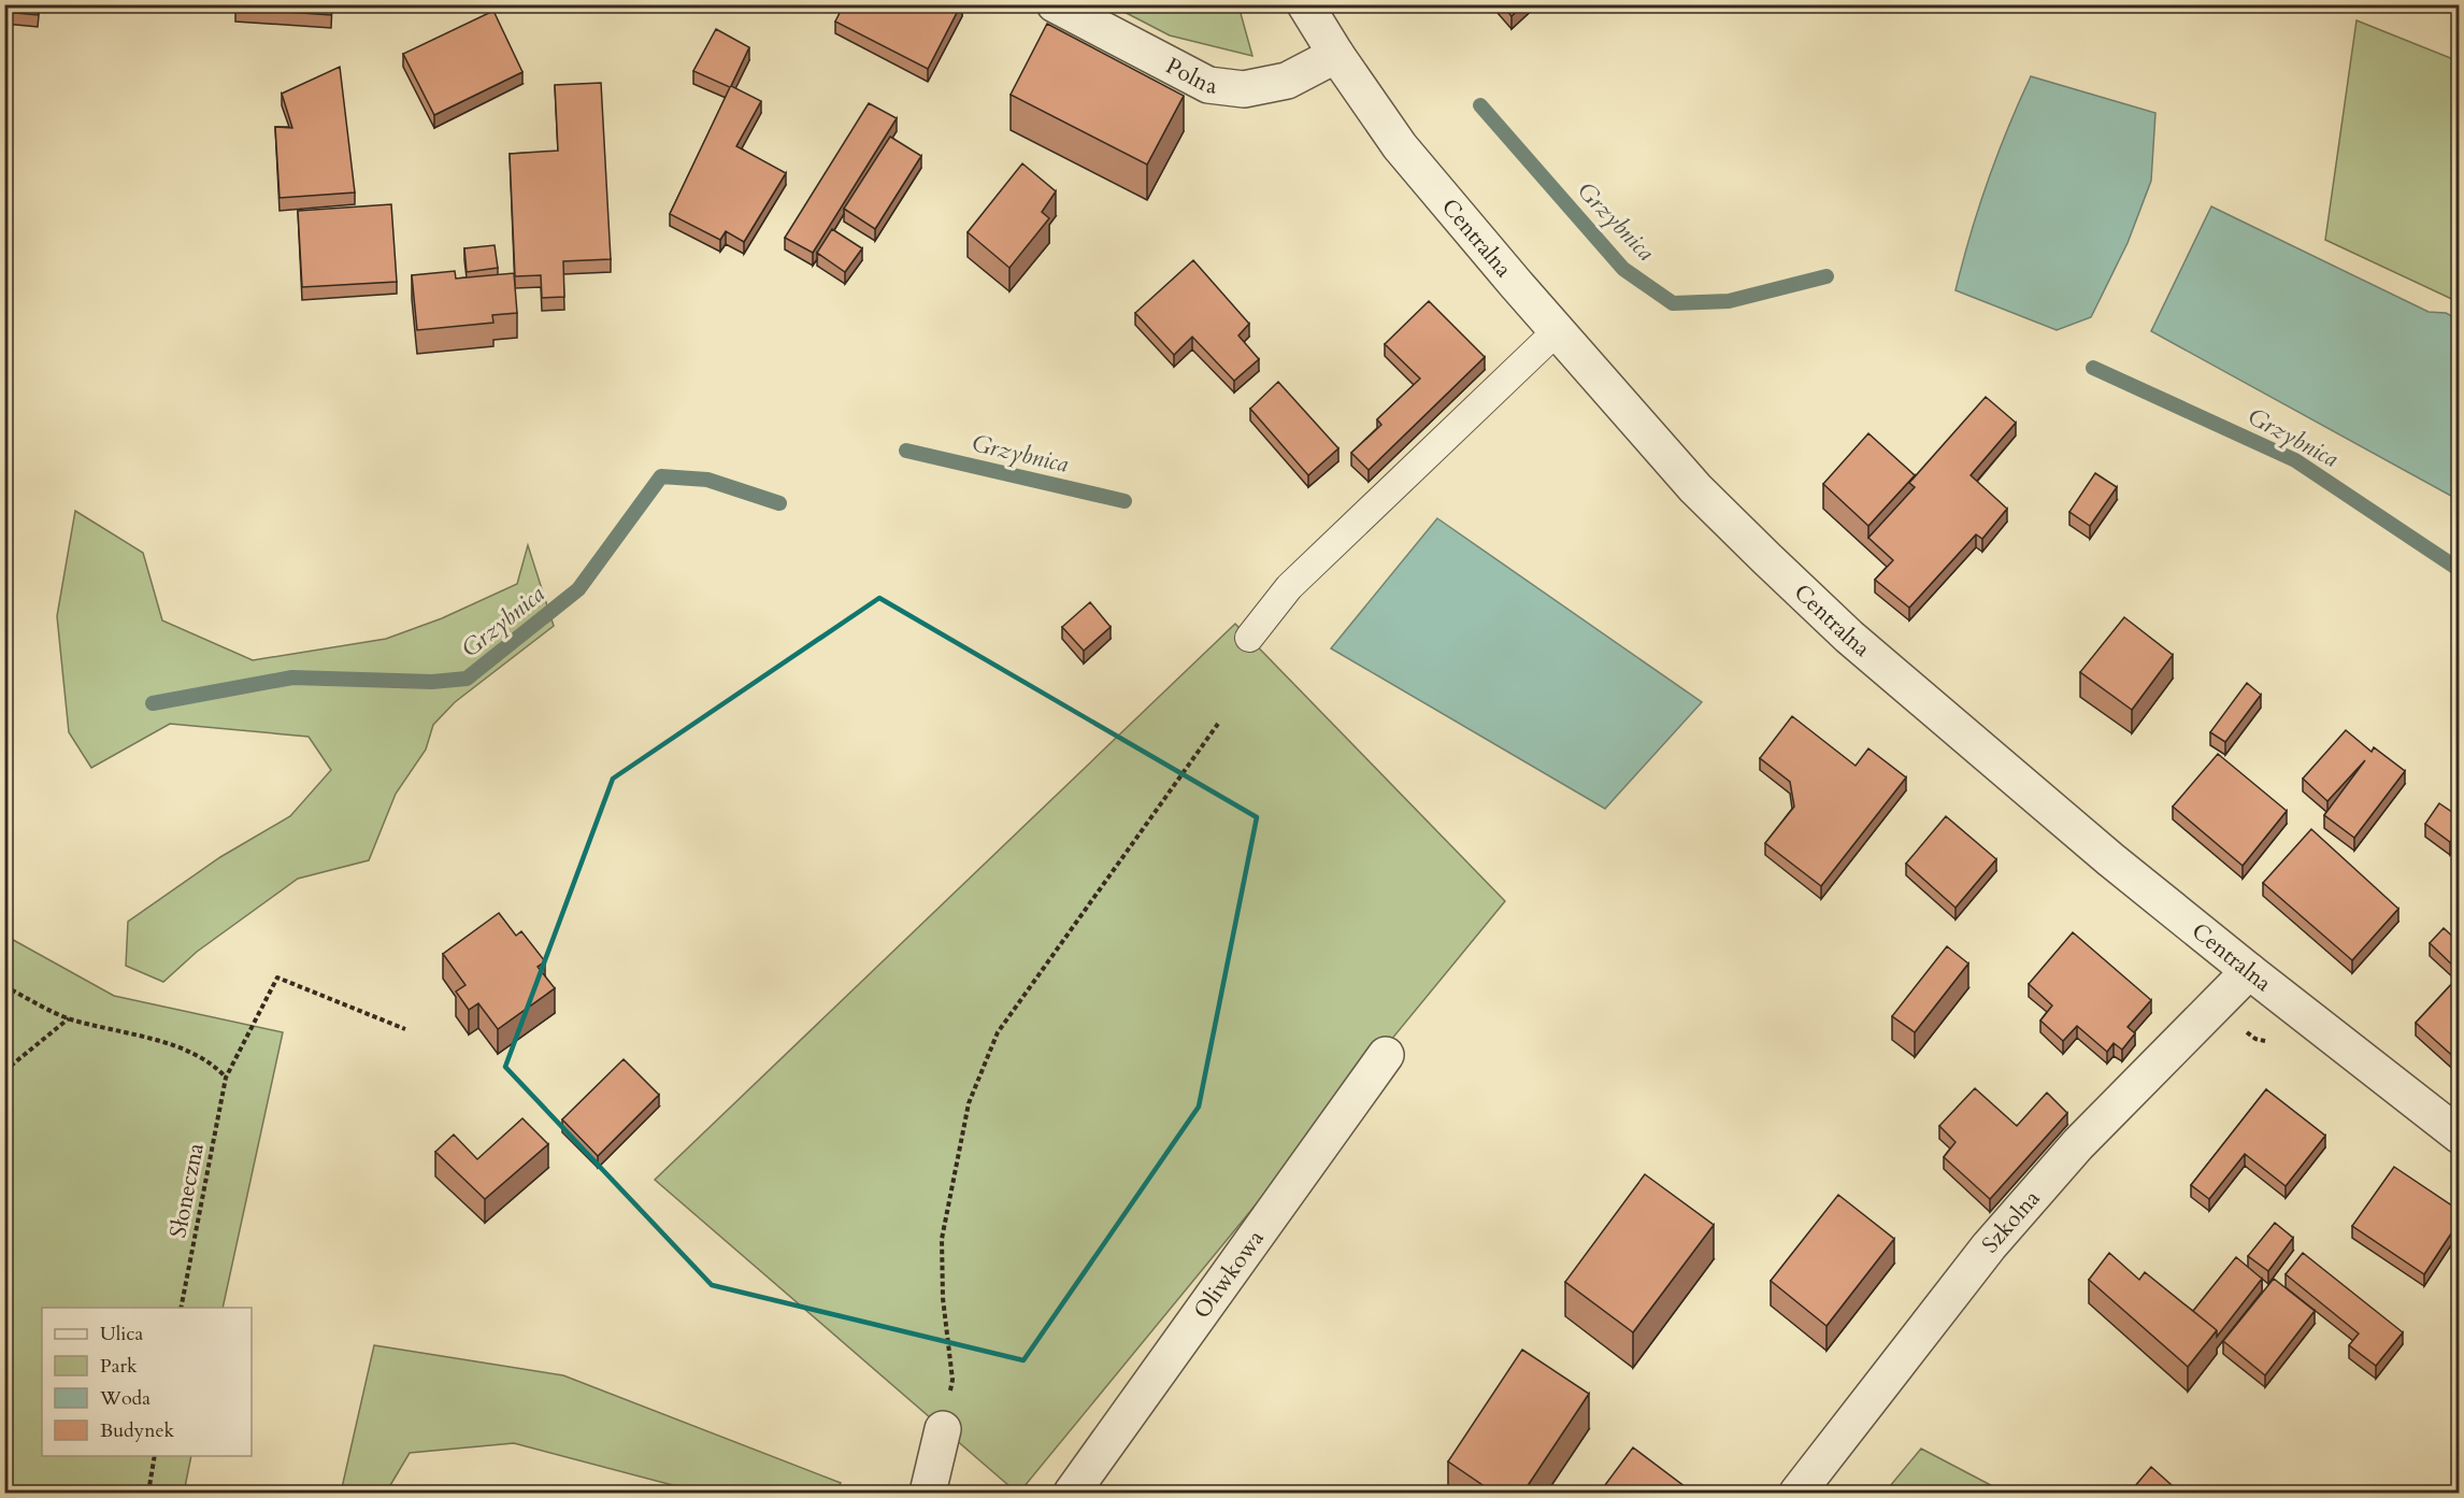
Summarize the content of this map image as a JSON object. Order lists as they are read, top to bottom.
{
  "streets": {
    "street": [
      "Polna",
      "Centralna",
      "Szkolna",
      "Oliwkowa"
    ],
    "path": ["Słoneczna"]
  },
  "crossings": [
    ["Polna", "Centralna"],
    ["Centralna", "Szkolna"]
  ],
  "water": ["Grzybnica"],
  "legend": [
    "Ulica",
    "Park",
    "Woda",
    "Budynek"
  ]
}
